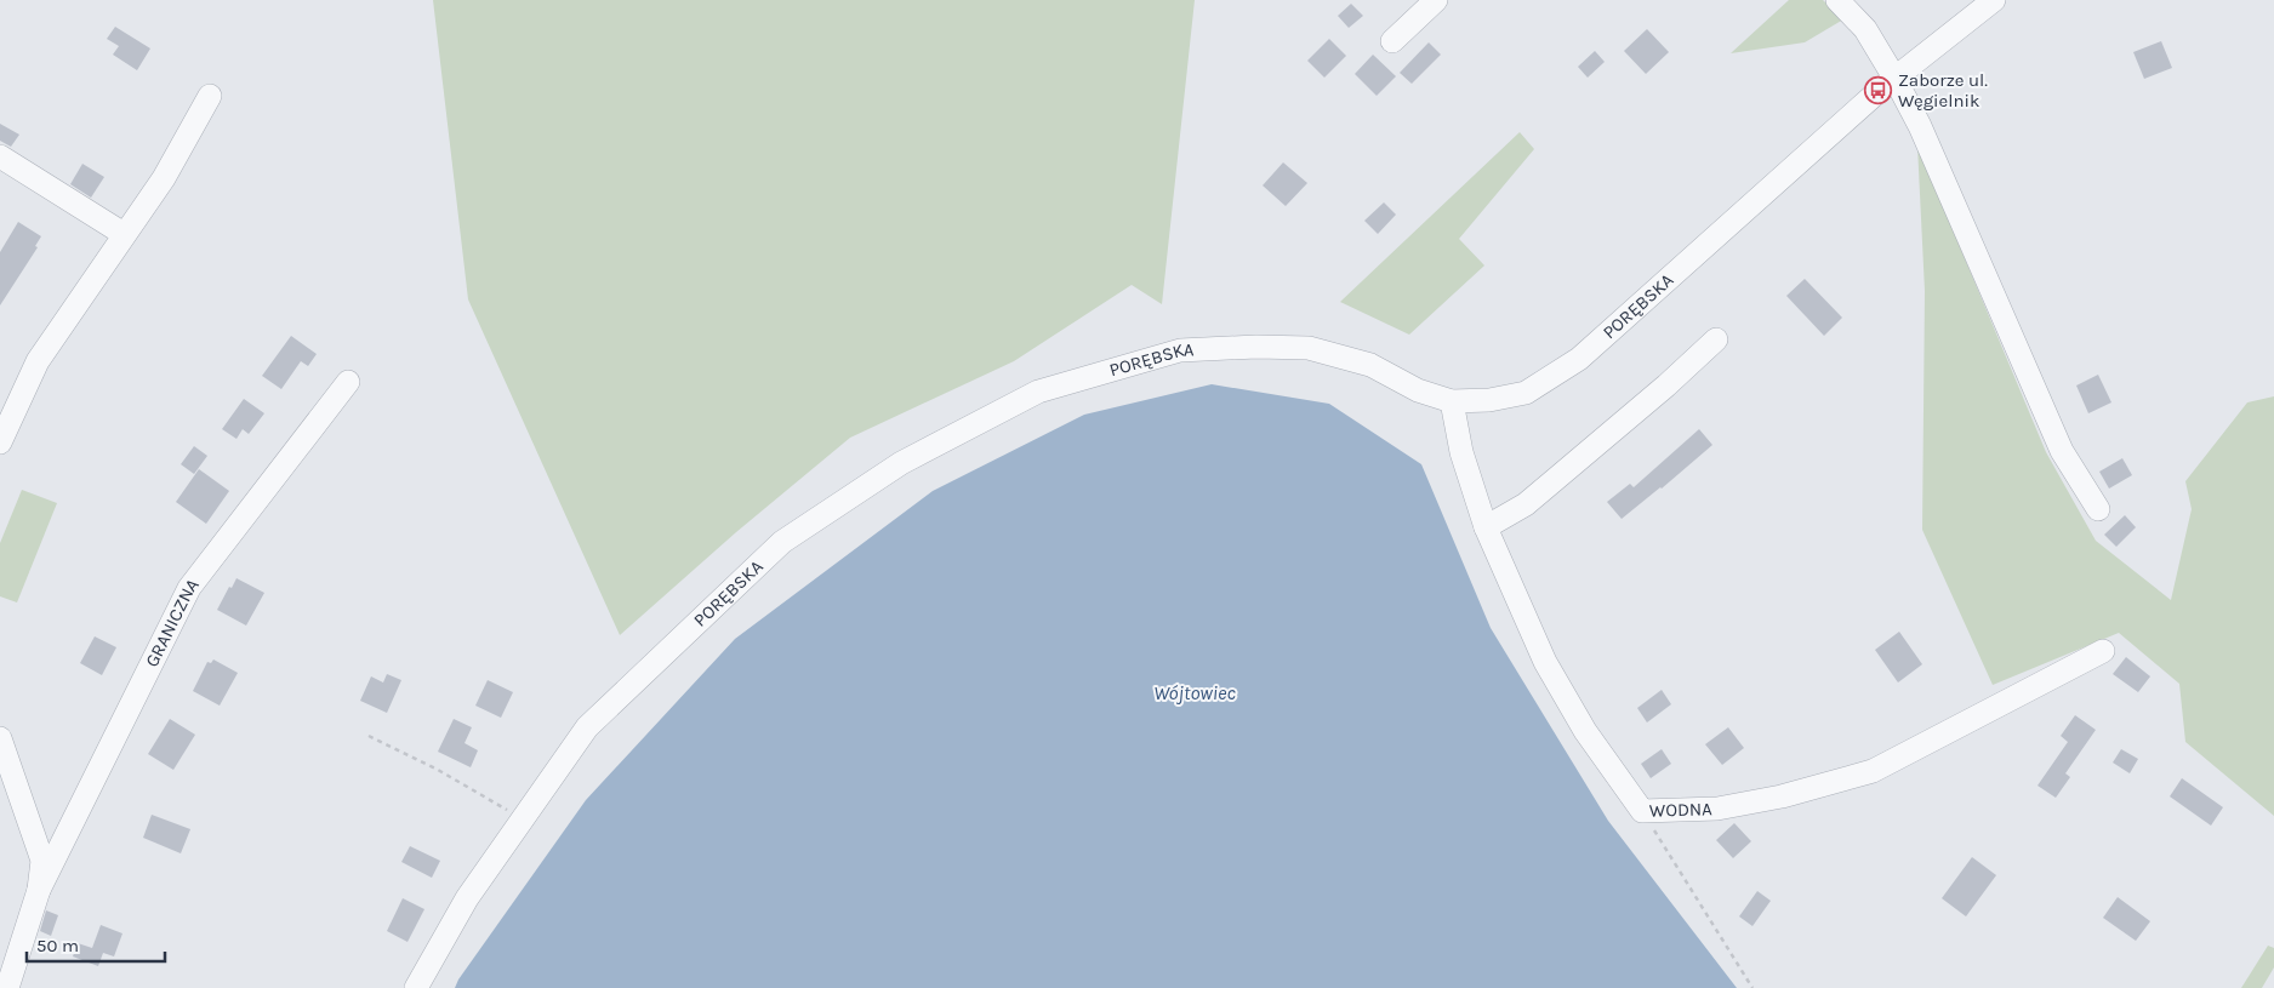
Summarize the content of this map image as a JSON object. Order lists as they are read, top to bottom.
{
  "streets": {
    "street": ["PORĘBSKA", "GRANICZNA", "WODNA"]
  },
  "crossings": [
    ["PORĘBSKA", "WODNA"]
  ],
  "water": ["Wójtowiec"],
  "places": {
    "bus stop": ["Zaborze ul. Węgielnik"]
  },
  "scale_bar": "50 m"
}
